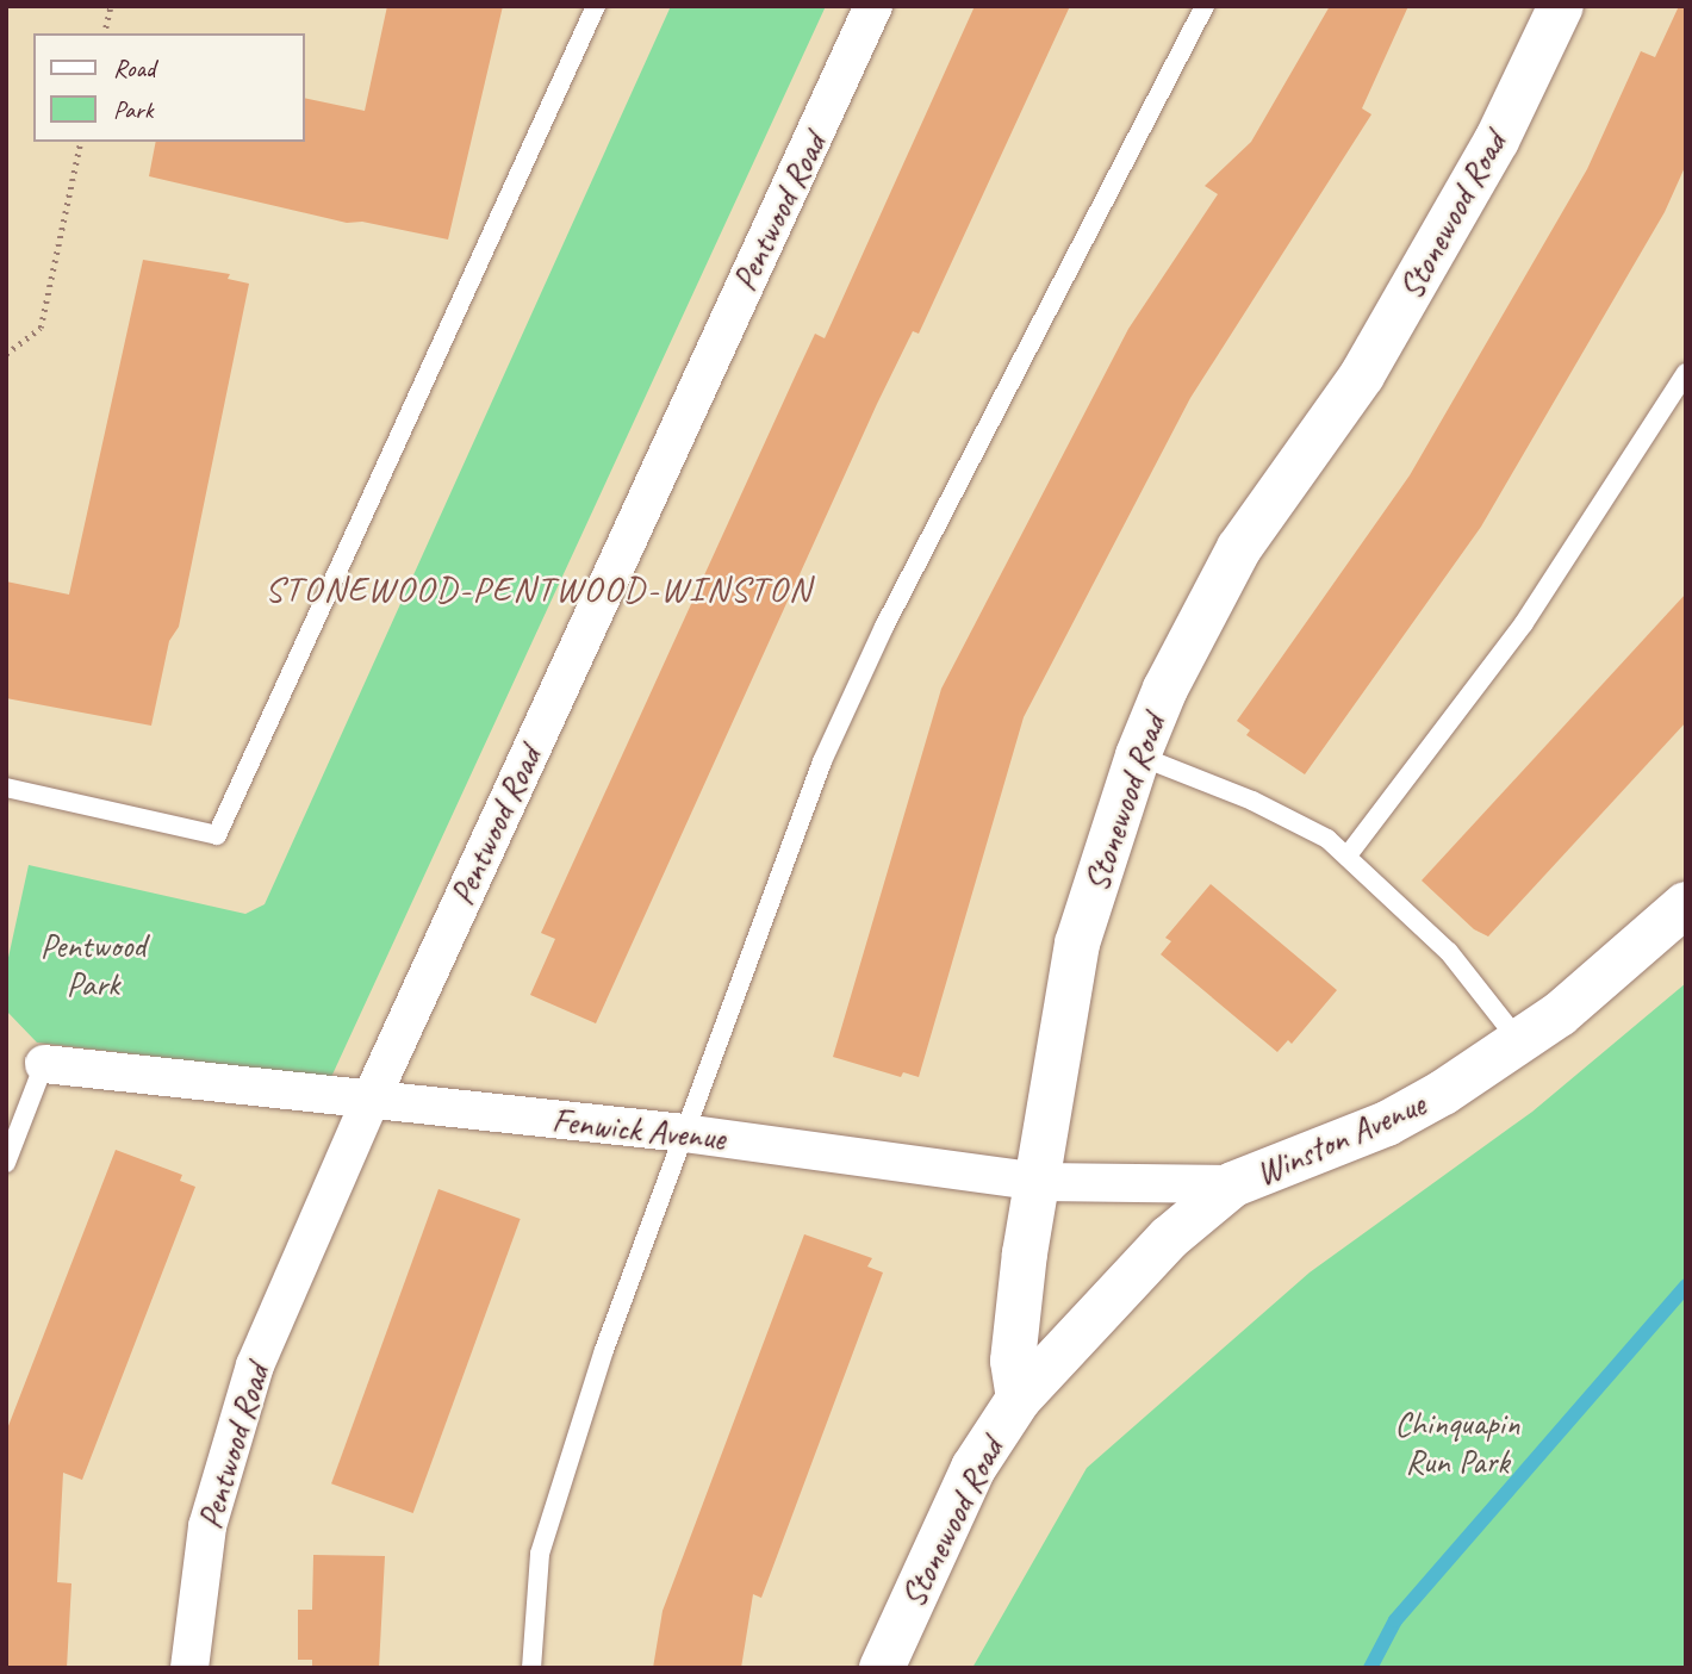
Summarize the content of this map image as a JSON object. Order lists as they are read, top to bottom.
{
  "streets": {
    "street": [
      "Pentwood Road",
      "Stonewood Road",
      "Fenwick Avenue",
      "Winston Avenue"
    ]
  },
  "crossings": [
    ["Pentwood Road", "Fenwick Avenue"],
    ["Stonewood Road", "Fenwick Avenue"],
    ["Stonewood Road", "Winston Avenue"],
    ["Fenwick Avenue", "Winston Avenue"]
  ],
  "districts": ["STONEWOOD-PENTWOOD-WINSTON"],
  "parks": ["Pentwood Park", "Chinquapin Run Park"],
  "legend": ["Road", "Park"]
}
